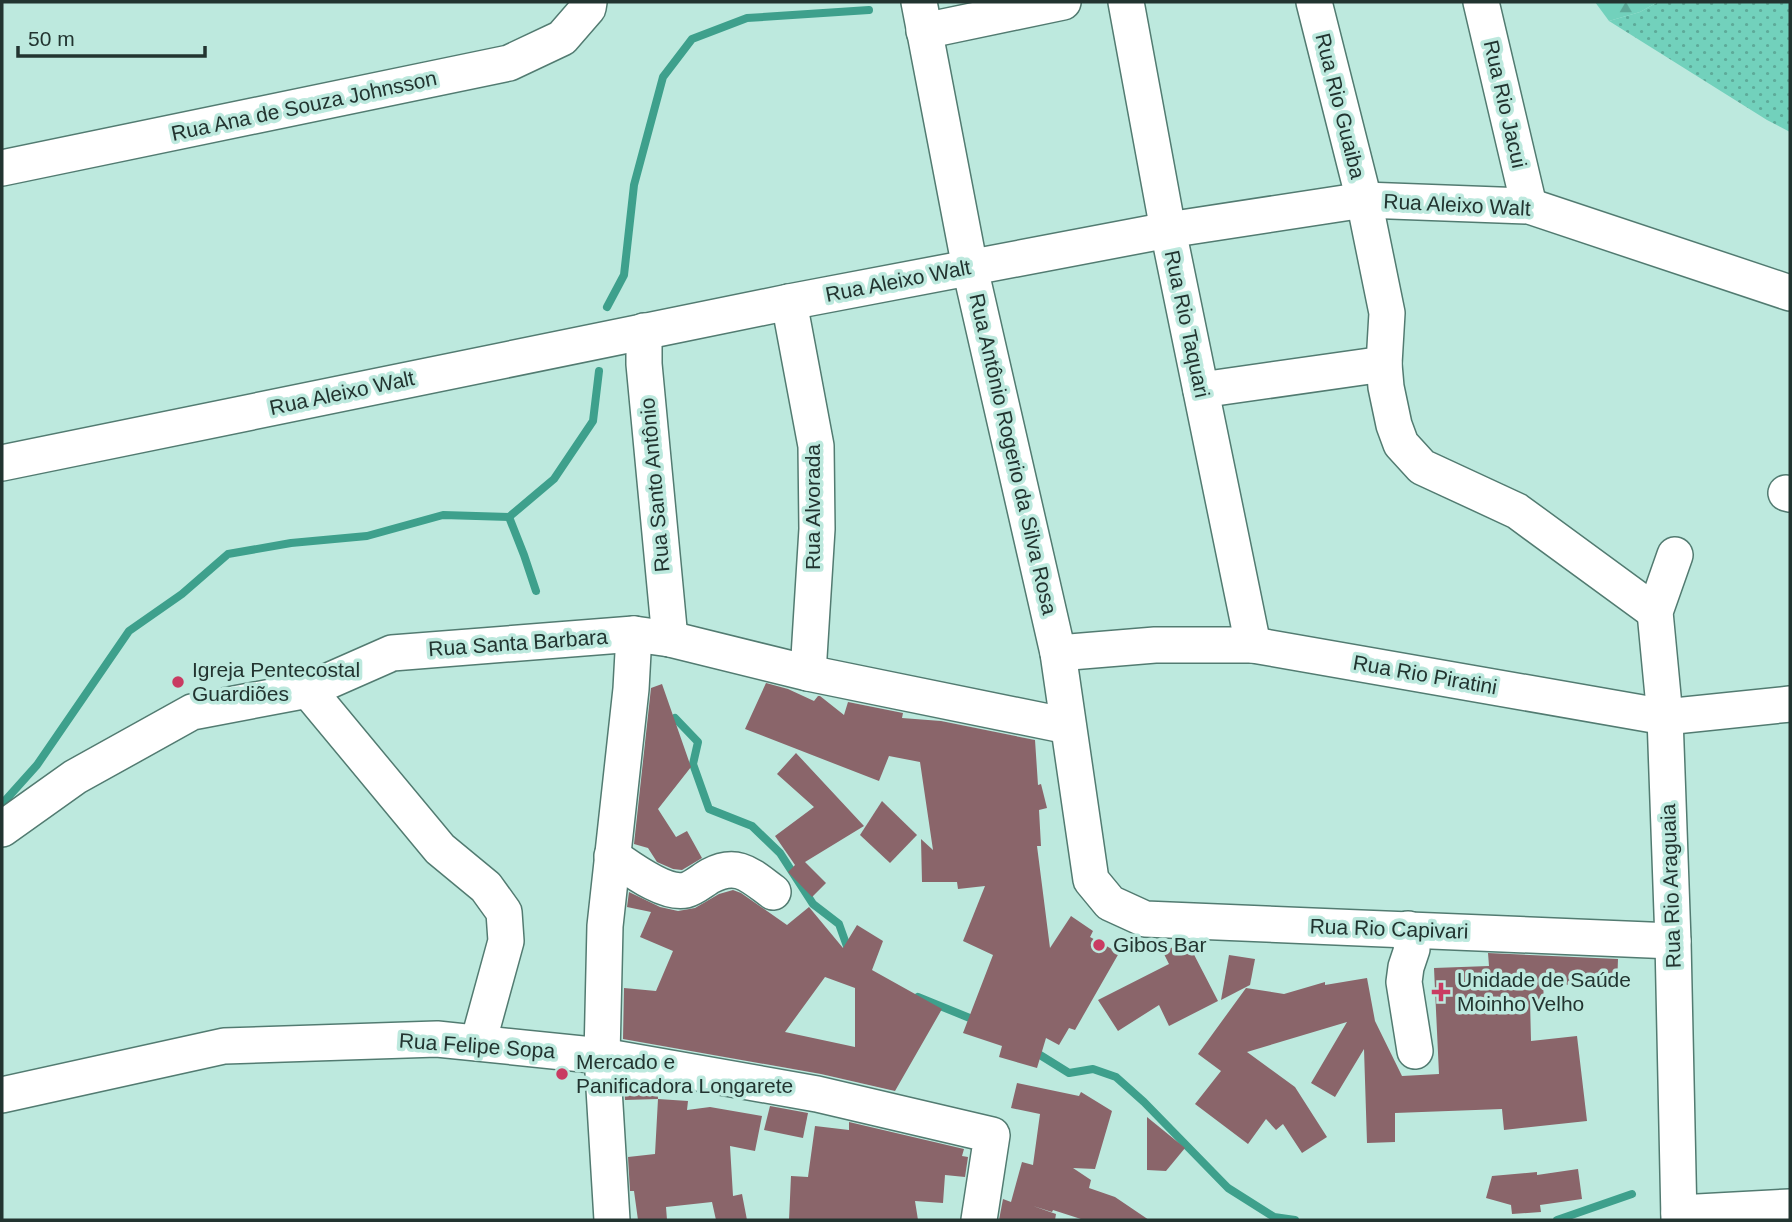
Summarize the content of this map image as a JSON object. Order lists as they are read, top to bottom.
{
  "streets": {
    "street": [
      "Rua Rio Jacui",
      "Rua Ana de Souza Johnsson",
      "Rua Rio Guaiba",
      "Rua Aleixo Walt",
      "Rua Rio Taquari",
      "Rua Antônio Rogerio da Silva Rosa",
      "Rua Santo Antônio",
      "Rua Alvorada",
      "Rua Santa Barbara",
      "Rua Rio Piratini",
      "Rua Rio Araguaia",
      "Rua Rio Capivari",
      "Rua Felipe Sopa"
    ]
  },
  "crossings": [
    ["Rua Rio Jacui", "Rua Aleixo Walt"],
    ["Rua Rio Guaiba", "Rua Aleixo Walt"],
    ["Rua Rio Guaiba", "Rua Rio Araguaia"],
    ["Rua Aleixo Walt", "Rua Rio Taquari"],
    ["Rua Aleixo Walt", "Rua Antônio Rogerio da Silva Rosa"],
    ["Rua Aleixo Walt", "Rua Santo Antônio"],
    ["Rua Aleixo Walt", "Rua Alvorada"],
    ["Rua Rio Taquari", "Rua Rio Piratini"],
    ["Rua Antônio Rogerio da Silva Rosa", "Rua Santa Barbara"],
    ["Rua Antônio Rogerio da Silva Rosa", "Rua Rio Piratini"],
    ["Rua Antônio Rogerio da Silva Rosa", "Rua Rio Capivari"],
    ["Rua Santo Antônio", "Rua Santa Barbara"],
    ["Rua Alvorada", "Rua Santa Barbara"],
    ["Rua Rio Piratini", "Rua Rio Araguaia"],
    ["Rua Rio Araguaia", "Rua Rio Capivari"]
  ],
  "places": {
    "other": ["Igreja Pentecostal Guardiões", "Gibos Bar", "Mercado e Panificadora Longarete"],
    "health": ["Unidade de Saúde Moinho Velho"]
  },
  "scale_bar": "50 m"
}
